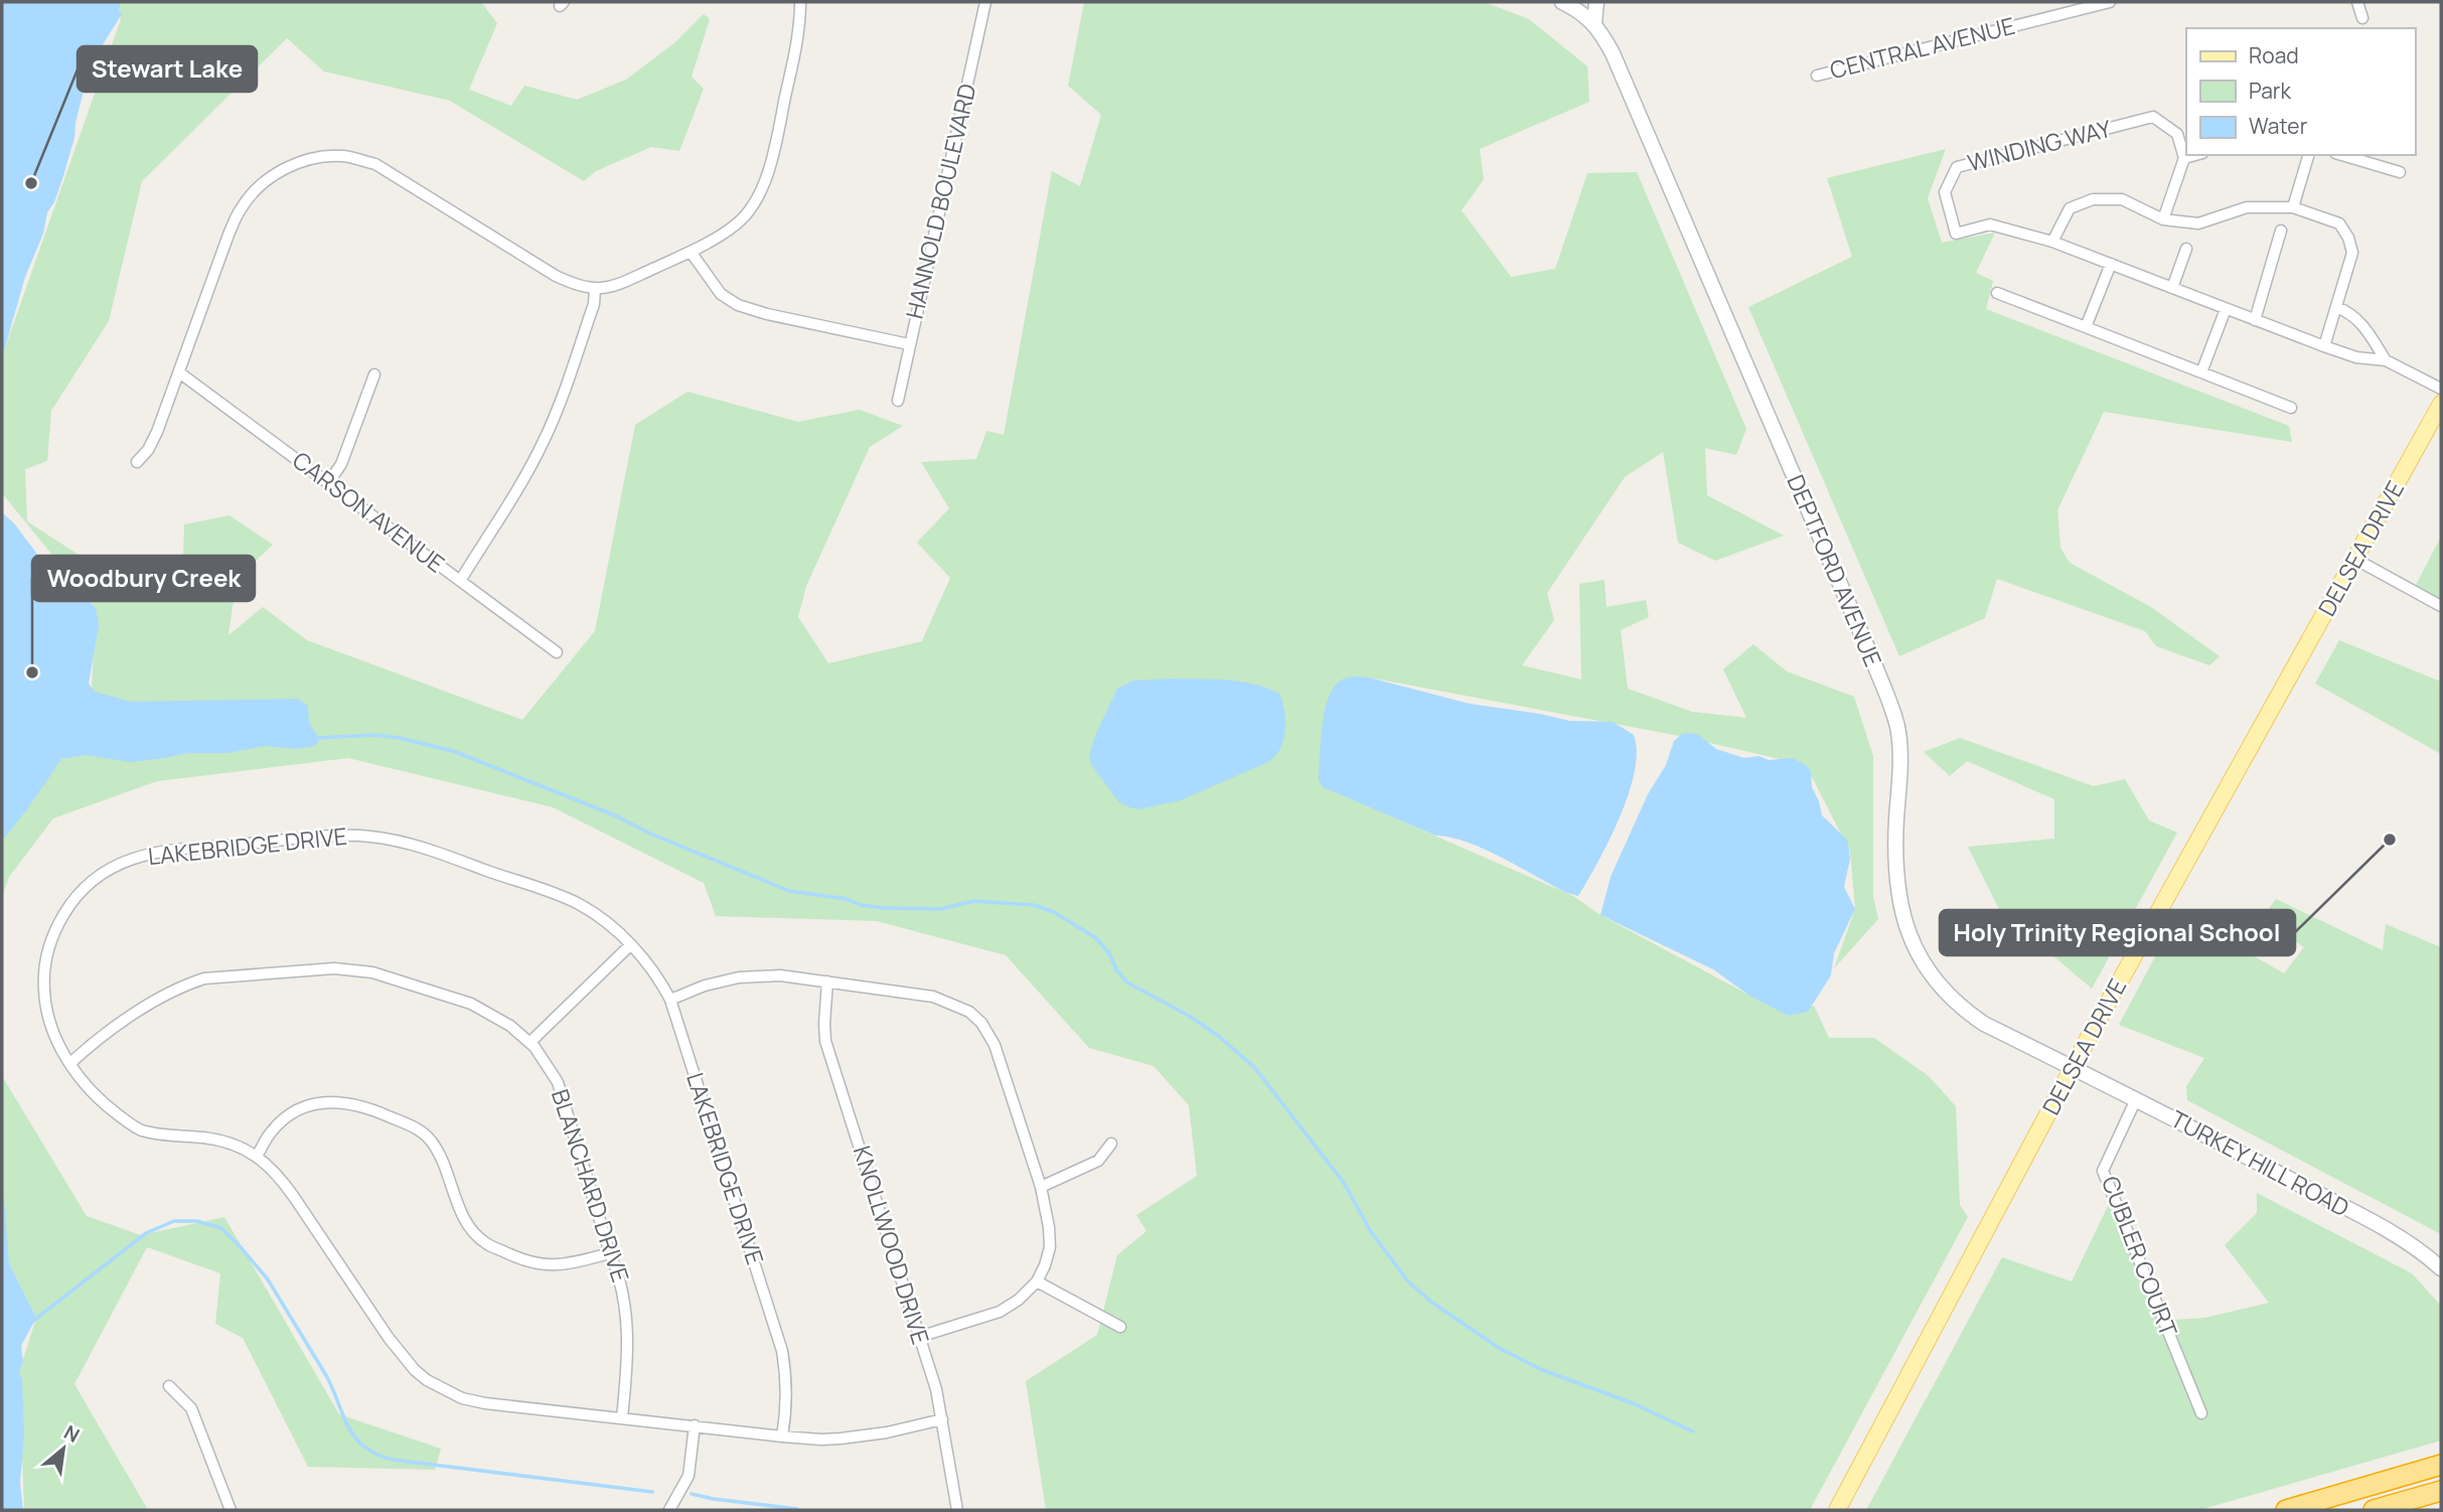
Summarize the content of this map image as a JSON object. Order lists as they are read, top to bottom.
{
  "streets": {
    "main road": ["DELSEA DRIVE"],
    "street": [
      "CENTRAL AVENUE",
      "WINDING WAY",
      "HANNOLD BOULEVARD",
      "CARSON AVENUE",
      "DEPTFORD AVENUE",
      "LAKEBRIDGE DRIVE",
      "TURKEY HILL ROAD",
      "BLANCHARD DRIVE",
      "KNOLLWOOD DRIVE",
      "CUBLER COURT"
    ]
  },
  "crossings": [
    ["DELSEA DRIVE", "DEPTFORD AVENUE"],
    ["DELSEA DRIVE", "TURKEY HILL ROAD"],
    ["DEPTFORD AVENUE", "TURKEY HILL ROAD"],
    ["LAKEBRIDGE DRIVE", "BLANCHARD DRIVE"],
    ["LAKEBRIDGE DRIVE", "KNOLLWOOD DRIVE"],
    ["TURKEY HILL ROAD", "CUBLER COURT"]
  ],
  "places": ["Stewart Lake", "Woodbury Creek", "Holy Trinity Regional School"],
  "legend": ["Road", "Park", "Water"],
  "north": "top right"
}
